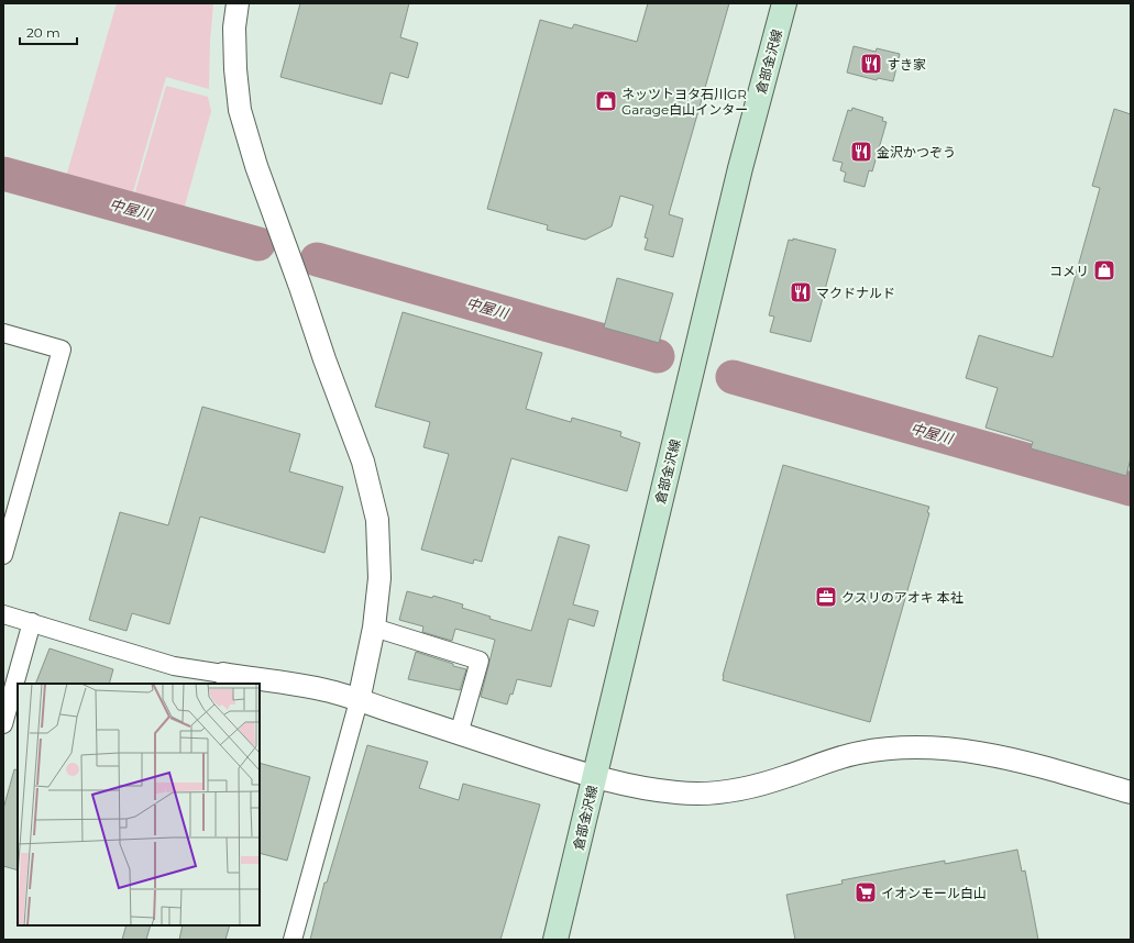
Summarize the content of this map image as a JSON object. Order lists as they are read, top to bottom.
{
  "streets": {
    "main road": ["倉部金沢線"]
  },
  "water": ["中屋川"],
  "places": {
    "restaurant": ["すき家", "金沢かつぞう", "マクドナルド"],
    "shop": ["ネッツトヨタ石川GR Garage白山インター", "コメリ"],
    "office": ["クスリのアオキ 本社"],
    "supermarket": ["イオンモール白山"]
  },
  "scale_bar": "20 m"
}
